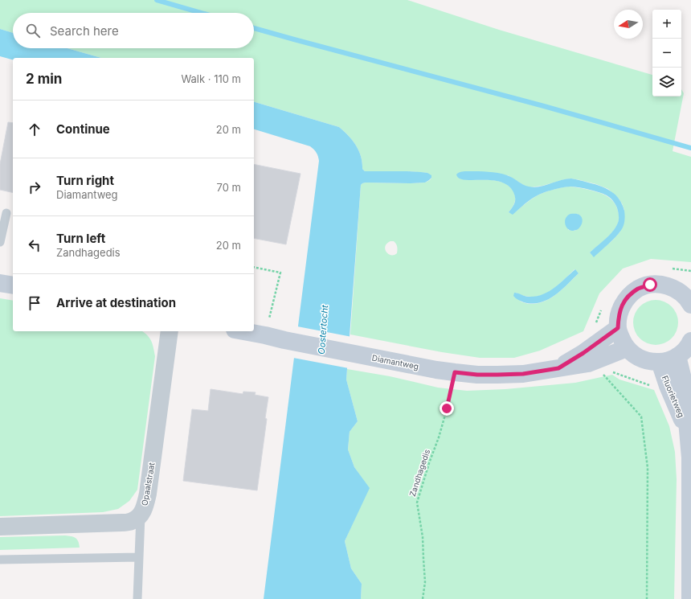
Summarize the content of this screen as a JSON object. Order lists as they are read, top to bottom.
{
  "streets": {
    "street": ["Diamantweg", "Fluorietweg", "Opaalstraat"],
    "path": ["Zandhagedis"]
  },
  "crossings": [
    ["Diamantweg", "Zandhagedis"]
  ],
  "water": ["Oostertocht"],
  "north": "left",
  "page": {
    "map_buttons": ["+", "−"],
    "search": "Search here",
    "heading": ["2 min", "Walk · 110 m"],
    "list": [
      ["Continue", "20 m"],
      ["Turn right", "Diamantweg", "70 m"],
      ["Turn left", "Zandhagedis", "20 m"],
      "Arrive at destination"
    ]
  }
}
